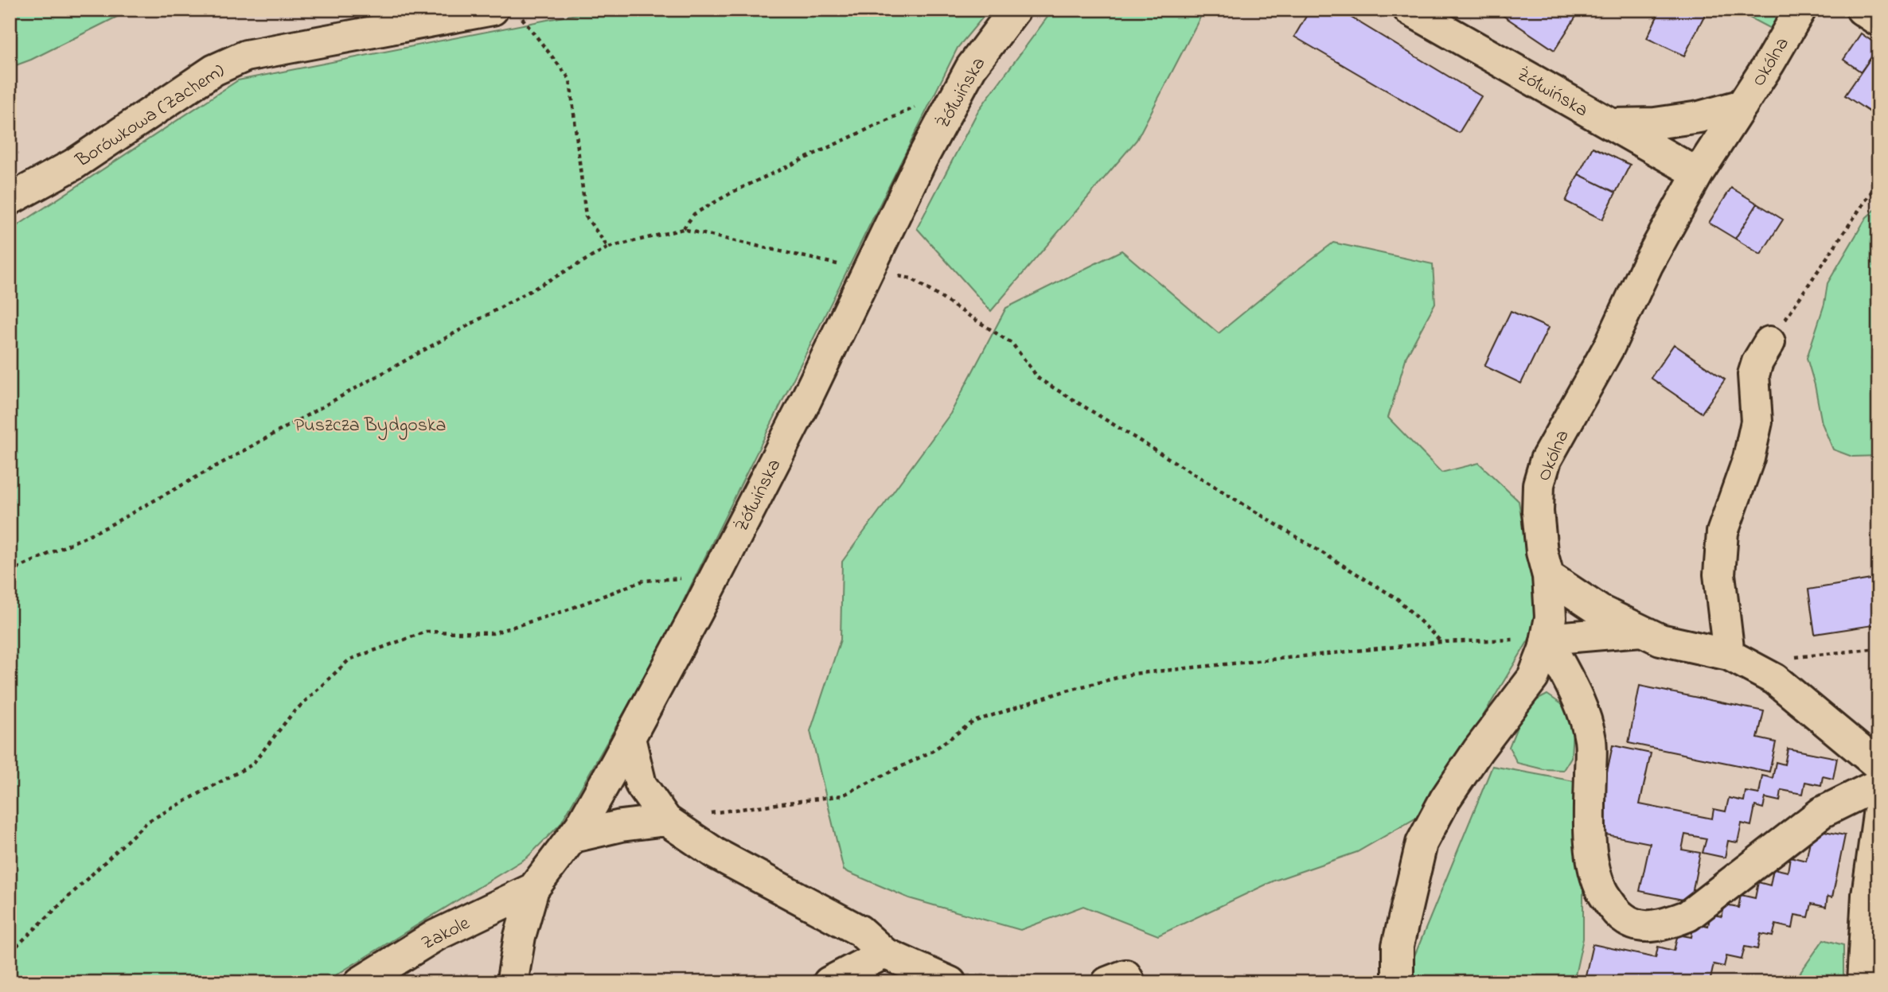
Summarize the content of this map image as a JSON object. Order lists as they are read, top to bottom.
{
  "streets": {
    "street": [
      "Okólna",
      "Żółwińska",
      "Borówkowa (Zachem)",
      "Zakole"
    ]
  },
  "crossings": [
    ["Okólna", "Żółwińska"],
    ["Żółwińska", "Zakole"]
  ],
  "parks": ["Puszcza Bydgoska"]
}
